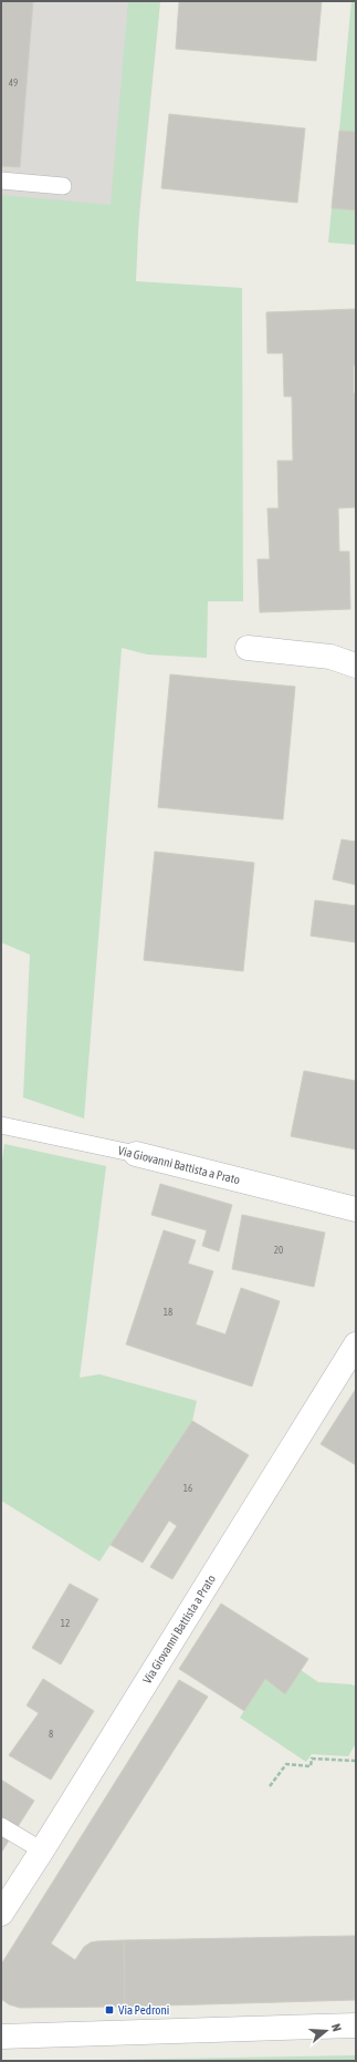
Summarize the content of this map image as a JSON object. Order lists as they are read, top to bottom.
{
  "streets": {
    "street": ["Via Giovanni Battista a Prato"]
  },
  "places": {
    "transit": ["Via Pedroni"]
  },
  "house_numbers": [
    "49",
    "20",
    "18",
    "16",
    "12",
    "8"
  ],
  "north": "right"
}
